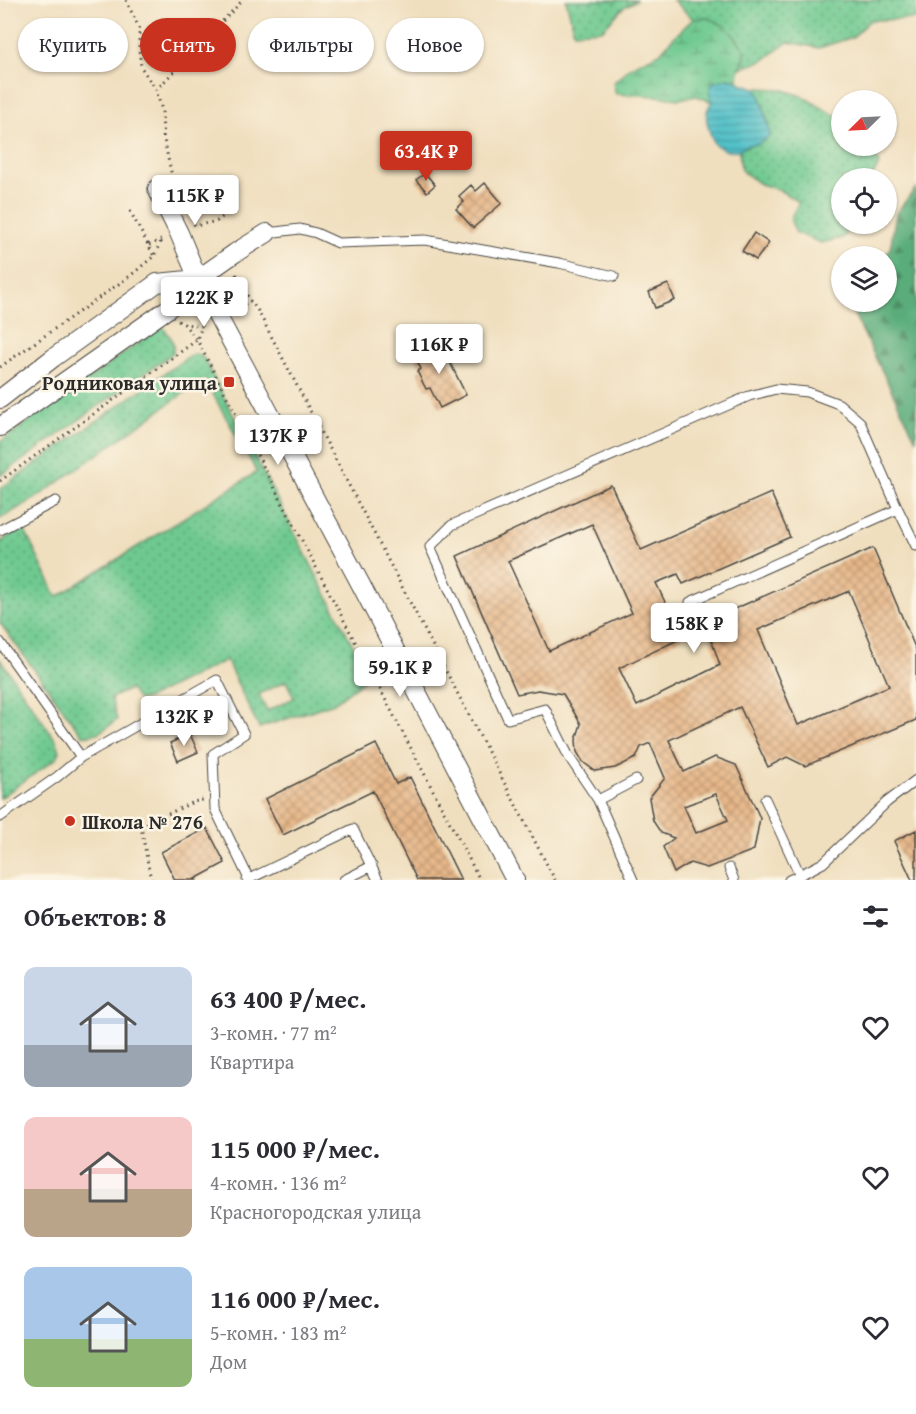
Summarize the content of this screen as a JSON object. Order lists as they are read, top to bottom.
{
  "places": {
    "transit": ["Родниковая улица"],
    "other": ["Школа № 276"]
  },
  "north": "bottom left",
  "page": {
    "chip": [
      "Купить",
      "Снять",
      "Фильтры",
      "Новое"
    ],
    "price": [
      "63.4K ₽",
      "115K ₽",
      "122K ₽",
      "116K ₽",
      "137K ₽",
      "158K ₽",
      "59.1K ₽",
      "132K ₽"
    ],
    "heading": "Объектов: 8",
    "list": [
      {
        "name": "63 400 ₽/мес.",
        "note": "3-комн. · 77 m² · Квартира"
      },
      {
        "name": "115 000 ₽/мес.",
        "note": "4-комн. · 136 m² · Красногородская улица"
      },
      {
        "name": "116 000 ₽/мес.",
        "note": "5-комн. · 183 m² · Дом"
      }
    ]
  }
}
